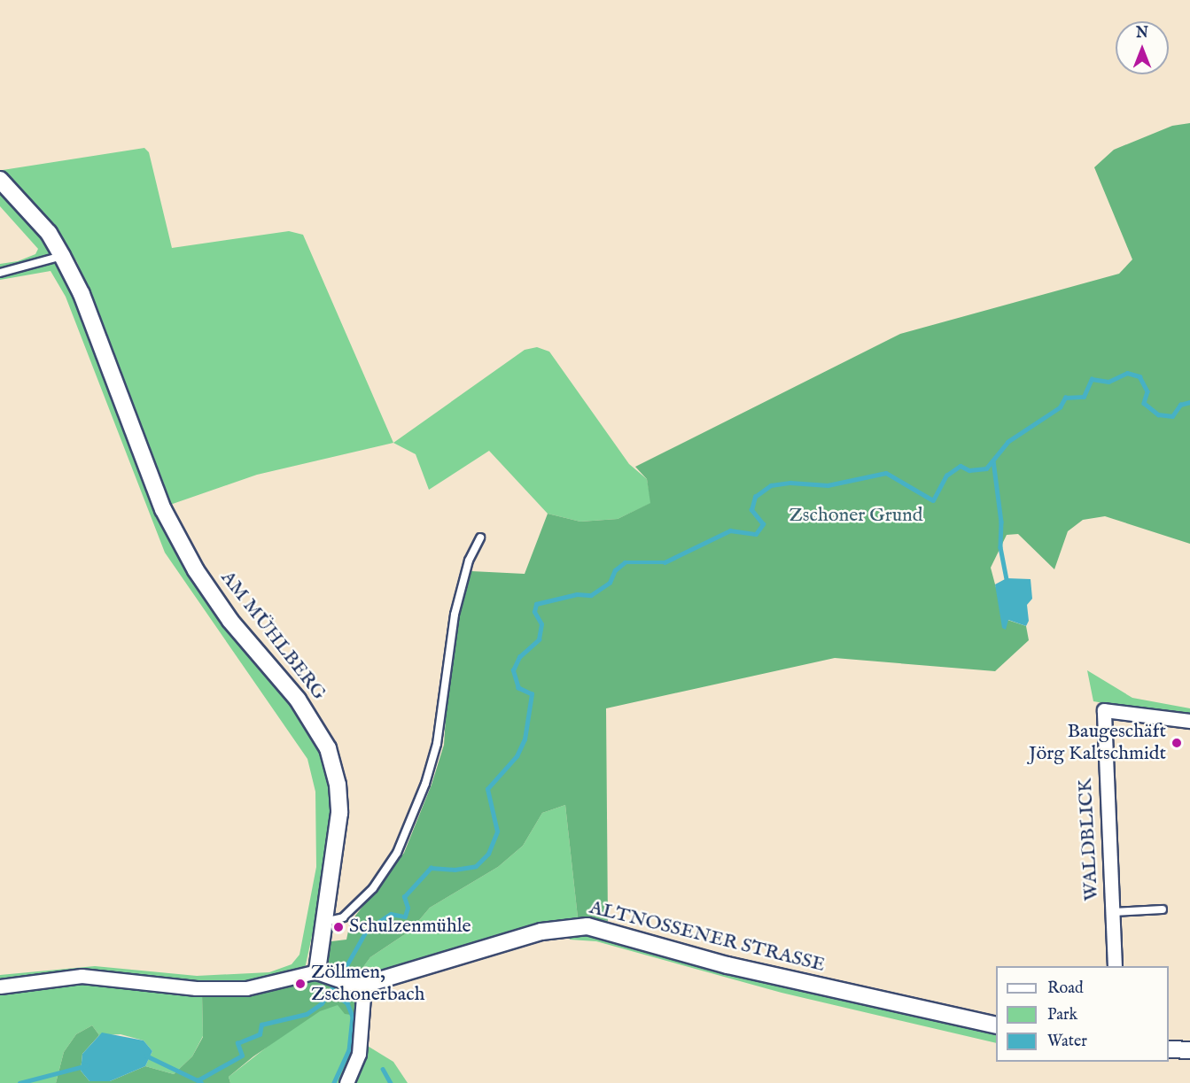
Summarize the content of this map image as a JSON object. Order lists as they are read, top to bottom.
{
  "streets": {
    "street": ["AM MÜHLBERG", "WALDBLICK", "ALTNOSSENER STRASSE"]
  },
  "crossings": [
    ["AM MÜHLBERG", "ALTNOSSENER STRASSE"]
  ],
  "parks": ["Zschoner Grund"],
  "places": ["Baugeschäft Jörg Kaltschmidt", "Schulzenmühle", "Zöllmen, Zschonerbach"],
  "legend": ["Road", "Park", "Water"],
  "north": "top"
}
